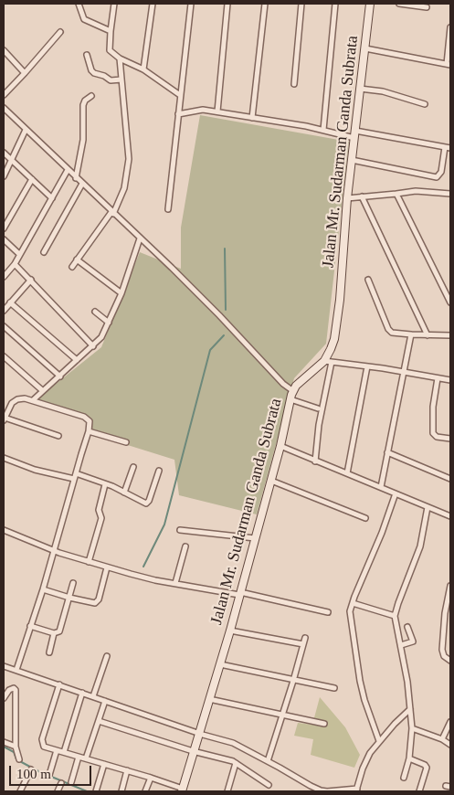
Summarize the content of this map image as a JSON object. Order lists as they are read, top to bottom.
{
  "streets": {
    "street": ["Jalan Mr. Sudarman Ganda Subrata"]
  },
  "scale_bar": "100 m"
}
